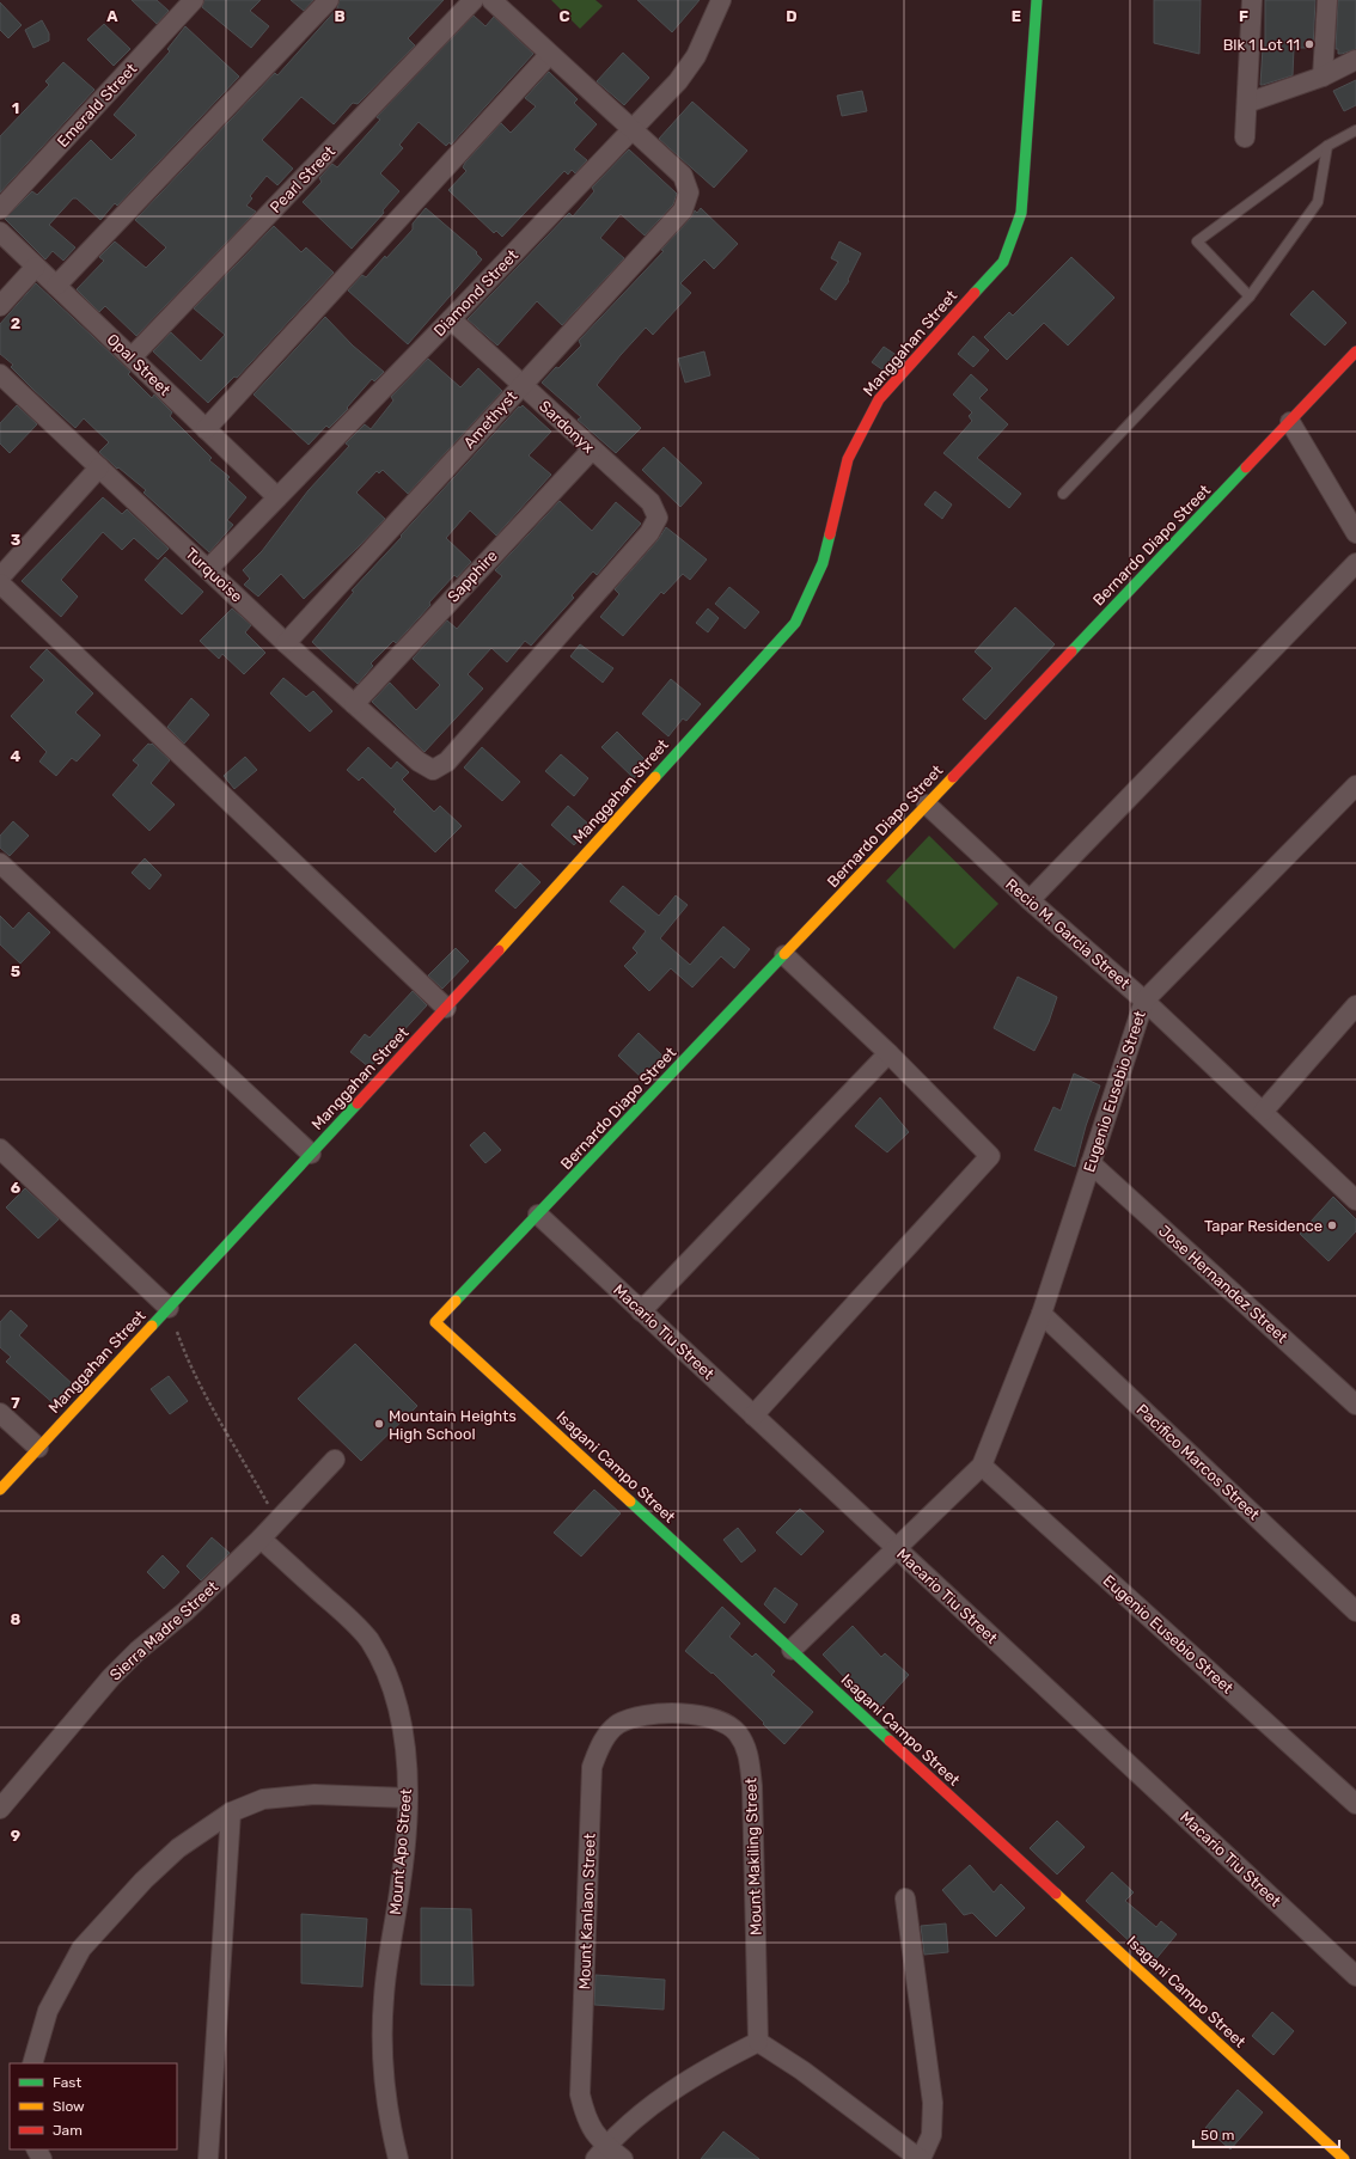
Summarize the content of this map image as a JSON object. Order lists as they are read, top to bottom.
{
  "streets": {
    "street": [
      "Emerald Street",
      "Pearl Street",
      "Diamond Street",
      "Manggahan Street",
      "Opal Street",
      "Amethyst",
      "Sardonyx",
      "Bernardo Diapo Street",
      "Turquoise",
      "Sapphire",
      "Recio M. Garcia Street",
      "Eugenio Eusebio Street",
      "Jose Hernandez Street",
      "Macario Tiu Street",
      "Pacifico Marcos Street",
      "Isagani Campo Street",
      "Sierra Madre Street",
      "Mount Apo Street",
      "Mount Makiling Street",
      "Mount Kanlaon Street"
    ]
  },
  "crossings": [
    ["Pearl Street", "Opal Street"],
    ["Diamond Street", "Opal Street"],
    ["Diamond Street", "Amethyst"],
    ["Diamond Street", "Sardonyx"],
    ["Diamond Street", "Turquoise"],
    ["Amethyst", "Sardonyx"],
    ["Amethyst", "Turquoise"],
    ["Sardonyx", "Turquoise"],
    ["Sardonyx", "Sapphire"],
    ["Bernardo Diapo Street", "Recio M. Garcia Street"],
    ["Bernardo Diapo Street", "Macario Tiu Street"],
    ["Bernardo Diapo Street", "Isagani Campo Street"],
    ["Turquoise", "Sapphire"],
    ["Recio M. Garcia Street", "Eugenio Eusebio Street"],
    ["Eugenio Eusebio Street", "Jose Hernandez Street"],
    ["Eugenio Eusebio Street", "Macario Tiu Street"],
    ["Eugenio Eusebio Street", "Pacifico Marcos Street"],
    ["Eugenio Eusebio Street", "Isagani Campo Street"],
    ["Sierra Madre Street", "Mount Apo Street"],
    ["Mount Makiling Street", "Mount Kanlaon Street"]
  ],
  "places": ["Blk 1 Lot 11", "Tapar Residence", "Mountain Heights High School"],
  "legend": ["Fast", "Slow", "Jam"],
  "scale_bar": "50 m",
  "grid": {
    "columns": [
      "A",
      "B",
      "C",
      "D",
      "E",
      "F"
    ],
    "rows": [
      "1",
      "2",
      "3",
      "4",
      "5",
      "6",
      "7",
      "8",
      "9"
    ]
  }
}
